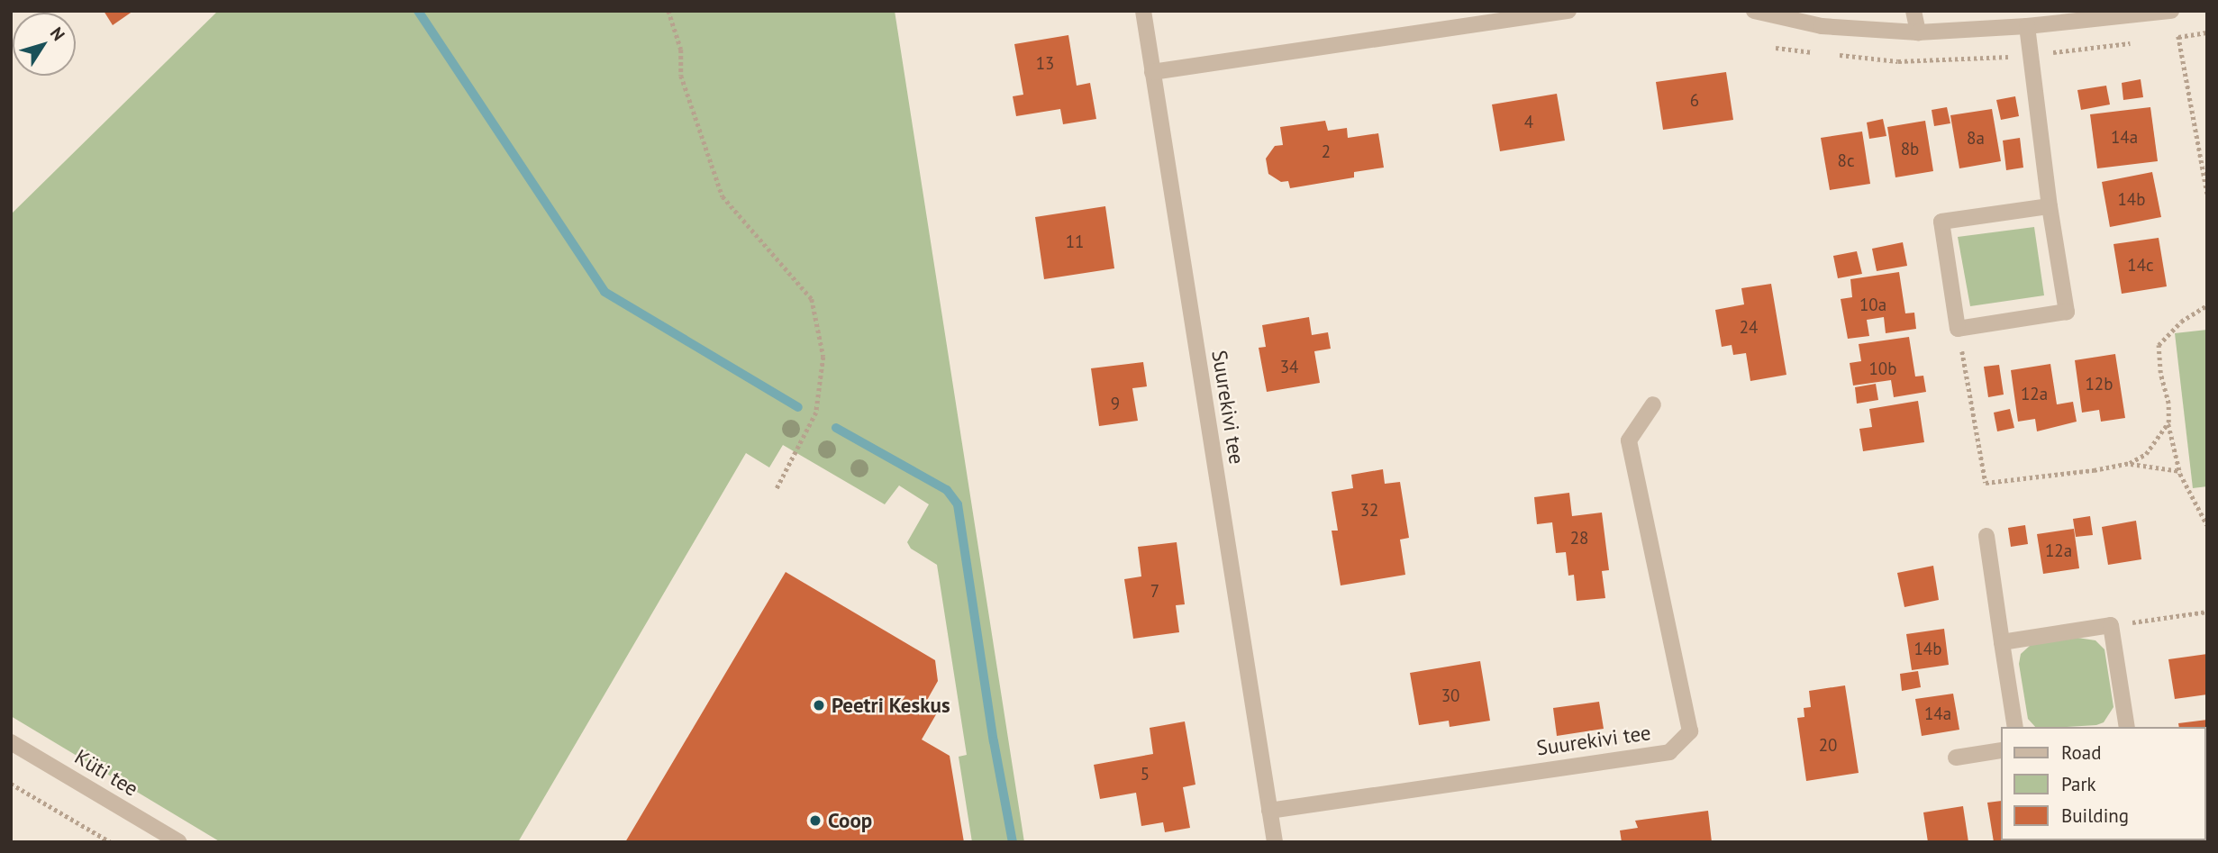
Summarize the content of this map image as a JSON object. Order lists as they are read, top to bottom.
{
  "streets": {
    "street": ["Suurekivi tee", "Küti tee"]
  },
  "places": ["Peetri Keskus", "Coop"],
  "house_numbers": [
    "13",
    "6",
    "4",
    "14a",
    "8a",
    "8b",
    "2",
    "8c",
    "14b",
    "11",
    "14c",
    "10a",
    "24",
    "34",
    "10b",
    "12b",
    "12a",
    "9",
    "32",
    "28",
    "12a",
    "7",
    "14b",
    "30",
    "14a",
    "20",
    "5"
  ],
  "legend": ["Road", "Park", "Building"],
  "north": "top right"
}
